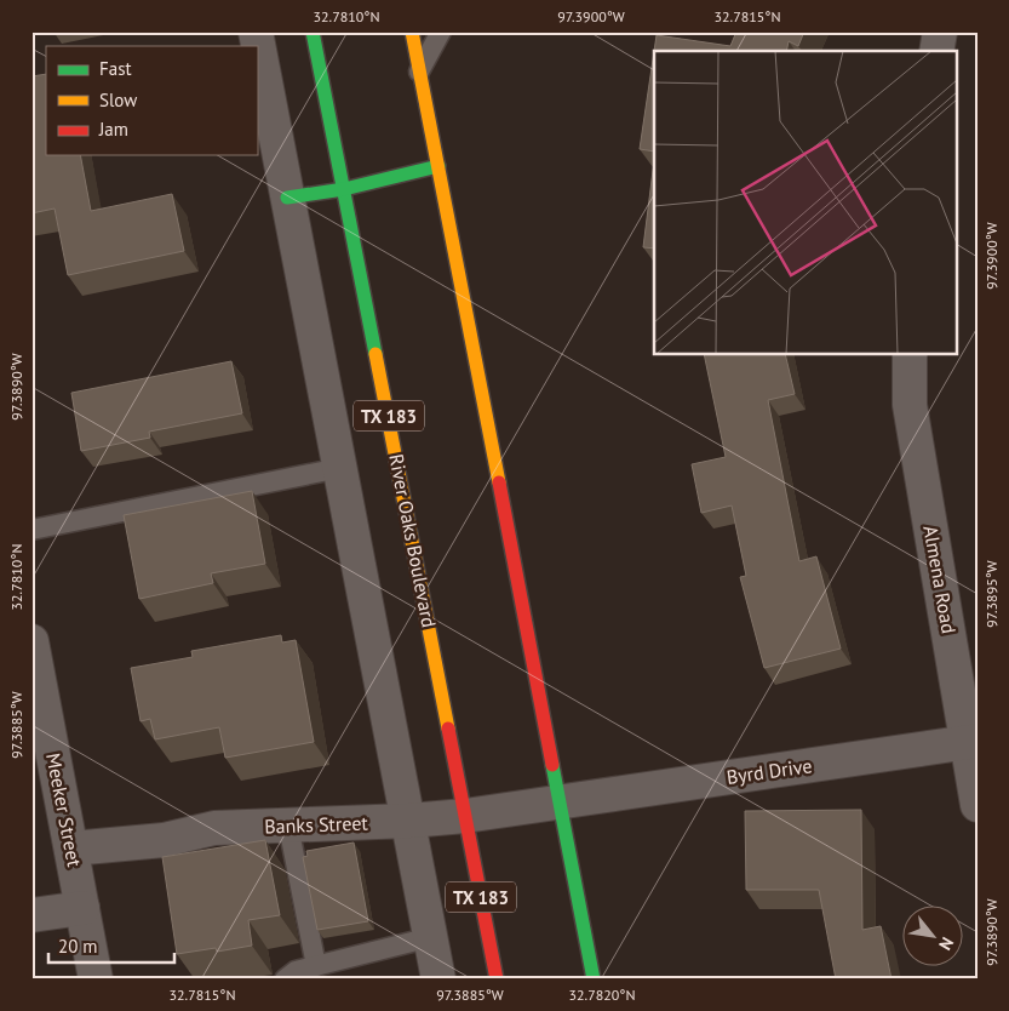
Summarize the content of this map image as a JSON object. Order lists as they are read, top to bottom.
{
  "streets": {
    "main road": ["TX 183", "River Oaks Boulevard"],
    "street": [
      "Almena Road",
      "Byrd Drive",
      "Meeker Street",
      "Banks Street"
    ]
  },
  "crossings": [
    ["River Oaks Boulevard", "Banks Street"],
    ["Almena Road", "Byrd Drive"],
    ["Byrd Drive", "Banks Street"],
    ["Meeker Street", "Banks Street"]
  ],
  "legend": ["Fast", "Slow", "Jam"],
  "scale_bar": "20 m",
  "north": "bottom right",
  "coordinates": [
    "32.7810°N",
    "97.3900°W",
    "32.7815°N",
    "97.3890°W",
    "97.3895°W",
    "97.3885°W",
    "32.7820°N"
  ]
}
